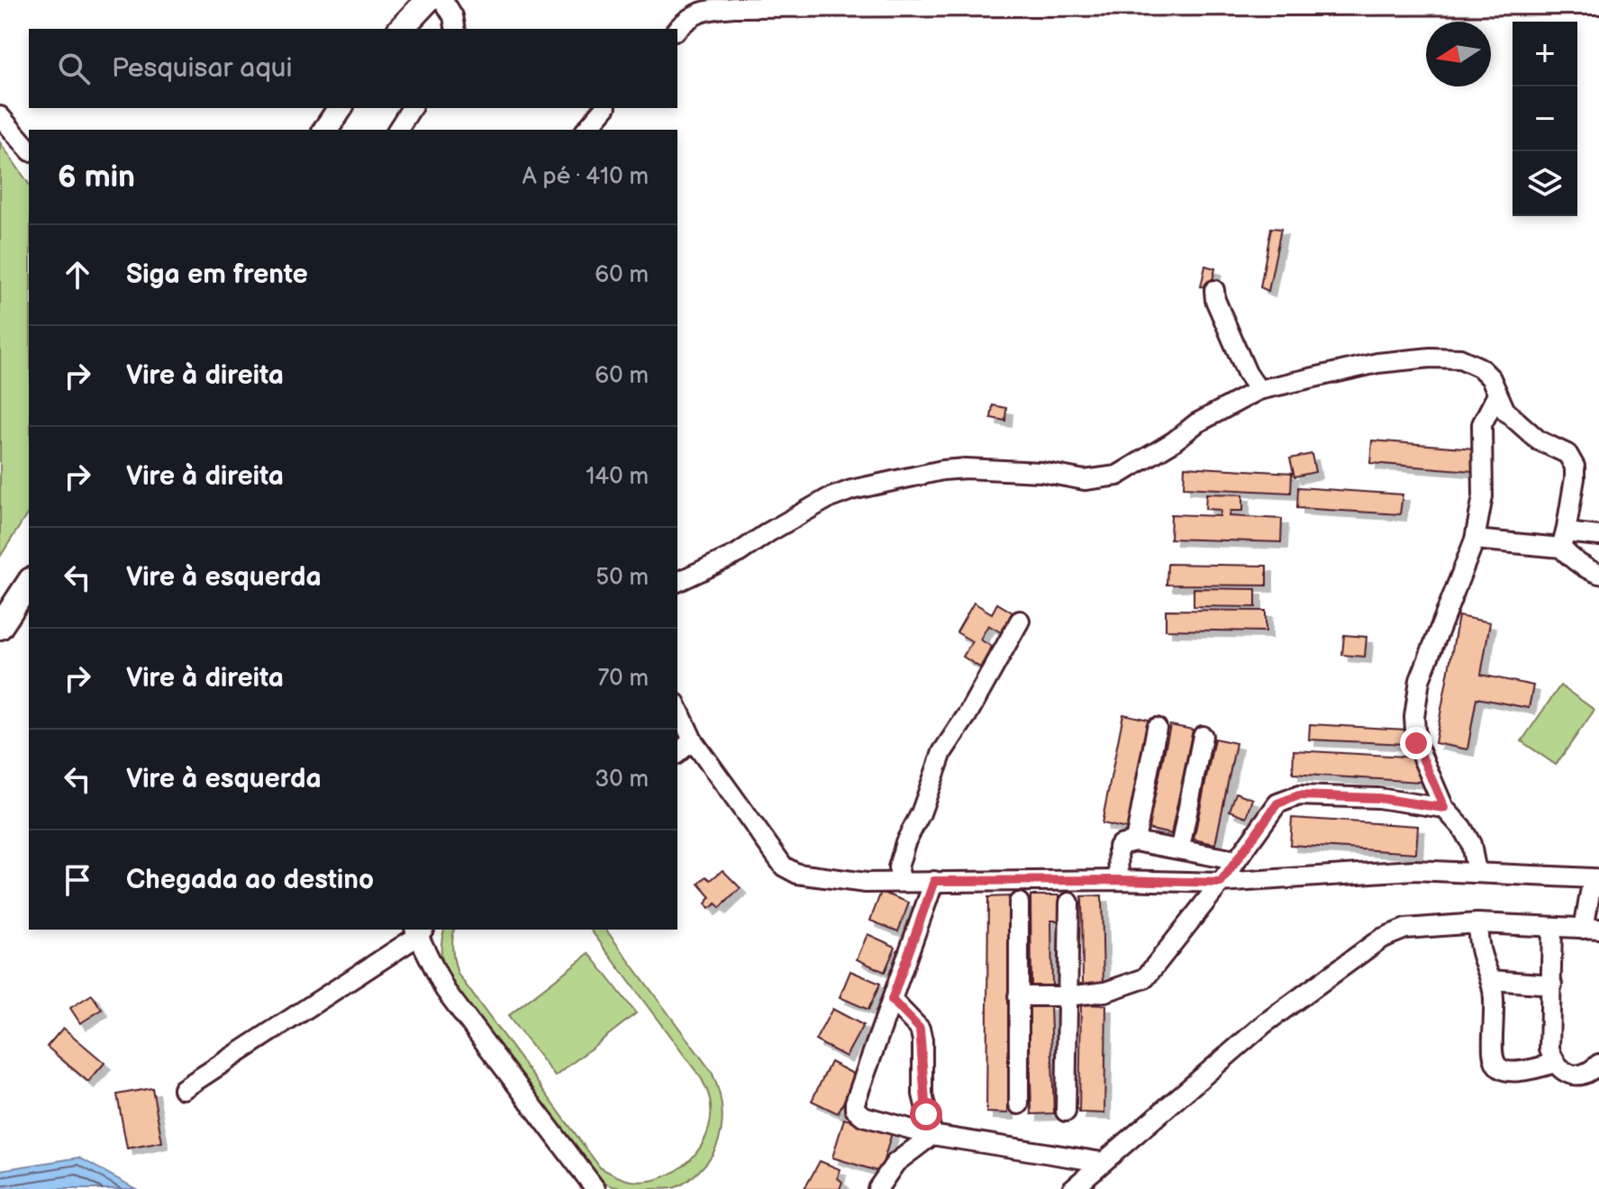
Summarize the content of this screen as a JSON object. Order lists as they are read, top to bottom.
{
  "north": "left",
  "page": {
    "map_buttons": ["+", "−"],
    "search": "Pesquisar aqui",
    "heading": ["6 min", "A pé · 410 m"],
    "list": [
      ["Siga em frente", "60 m"],
      ["Vire à direita", "60 m"],
      ["Vire à direita", "140 m"],
      ["Vire à esquerda", "50 m"],
      ["Vire à direita", "70 m"],
      ["Vire à esquerda", "30 m"],
      "Chegada ao destino"
    ]
  }
}
